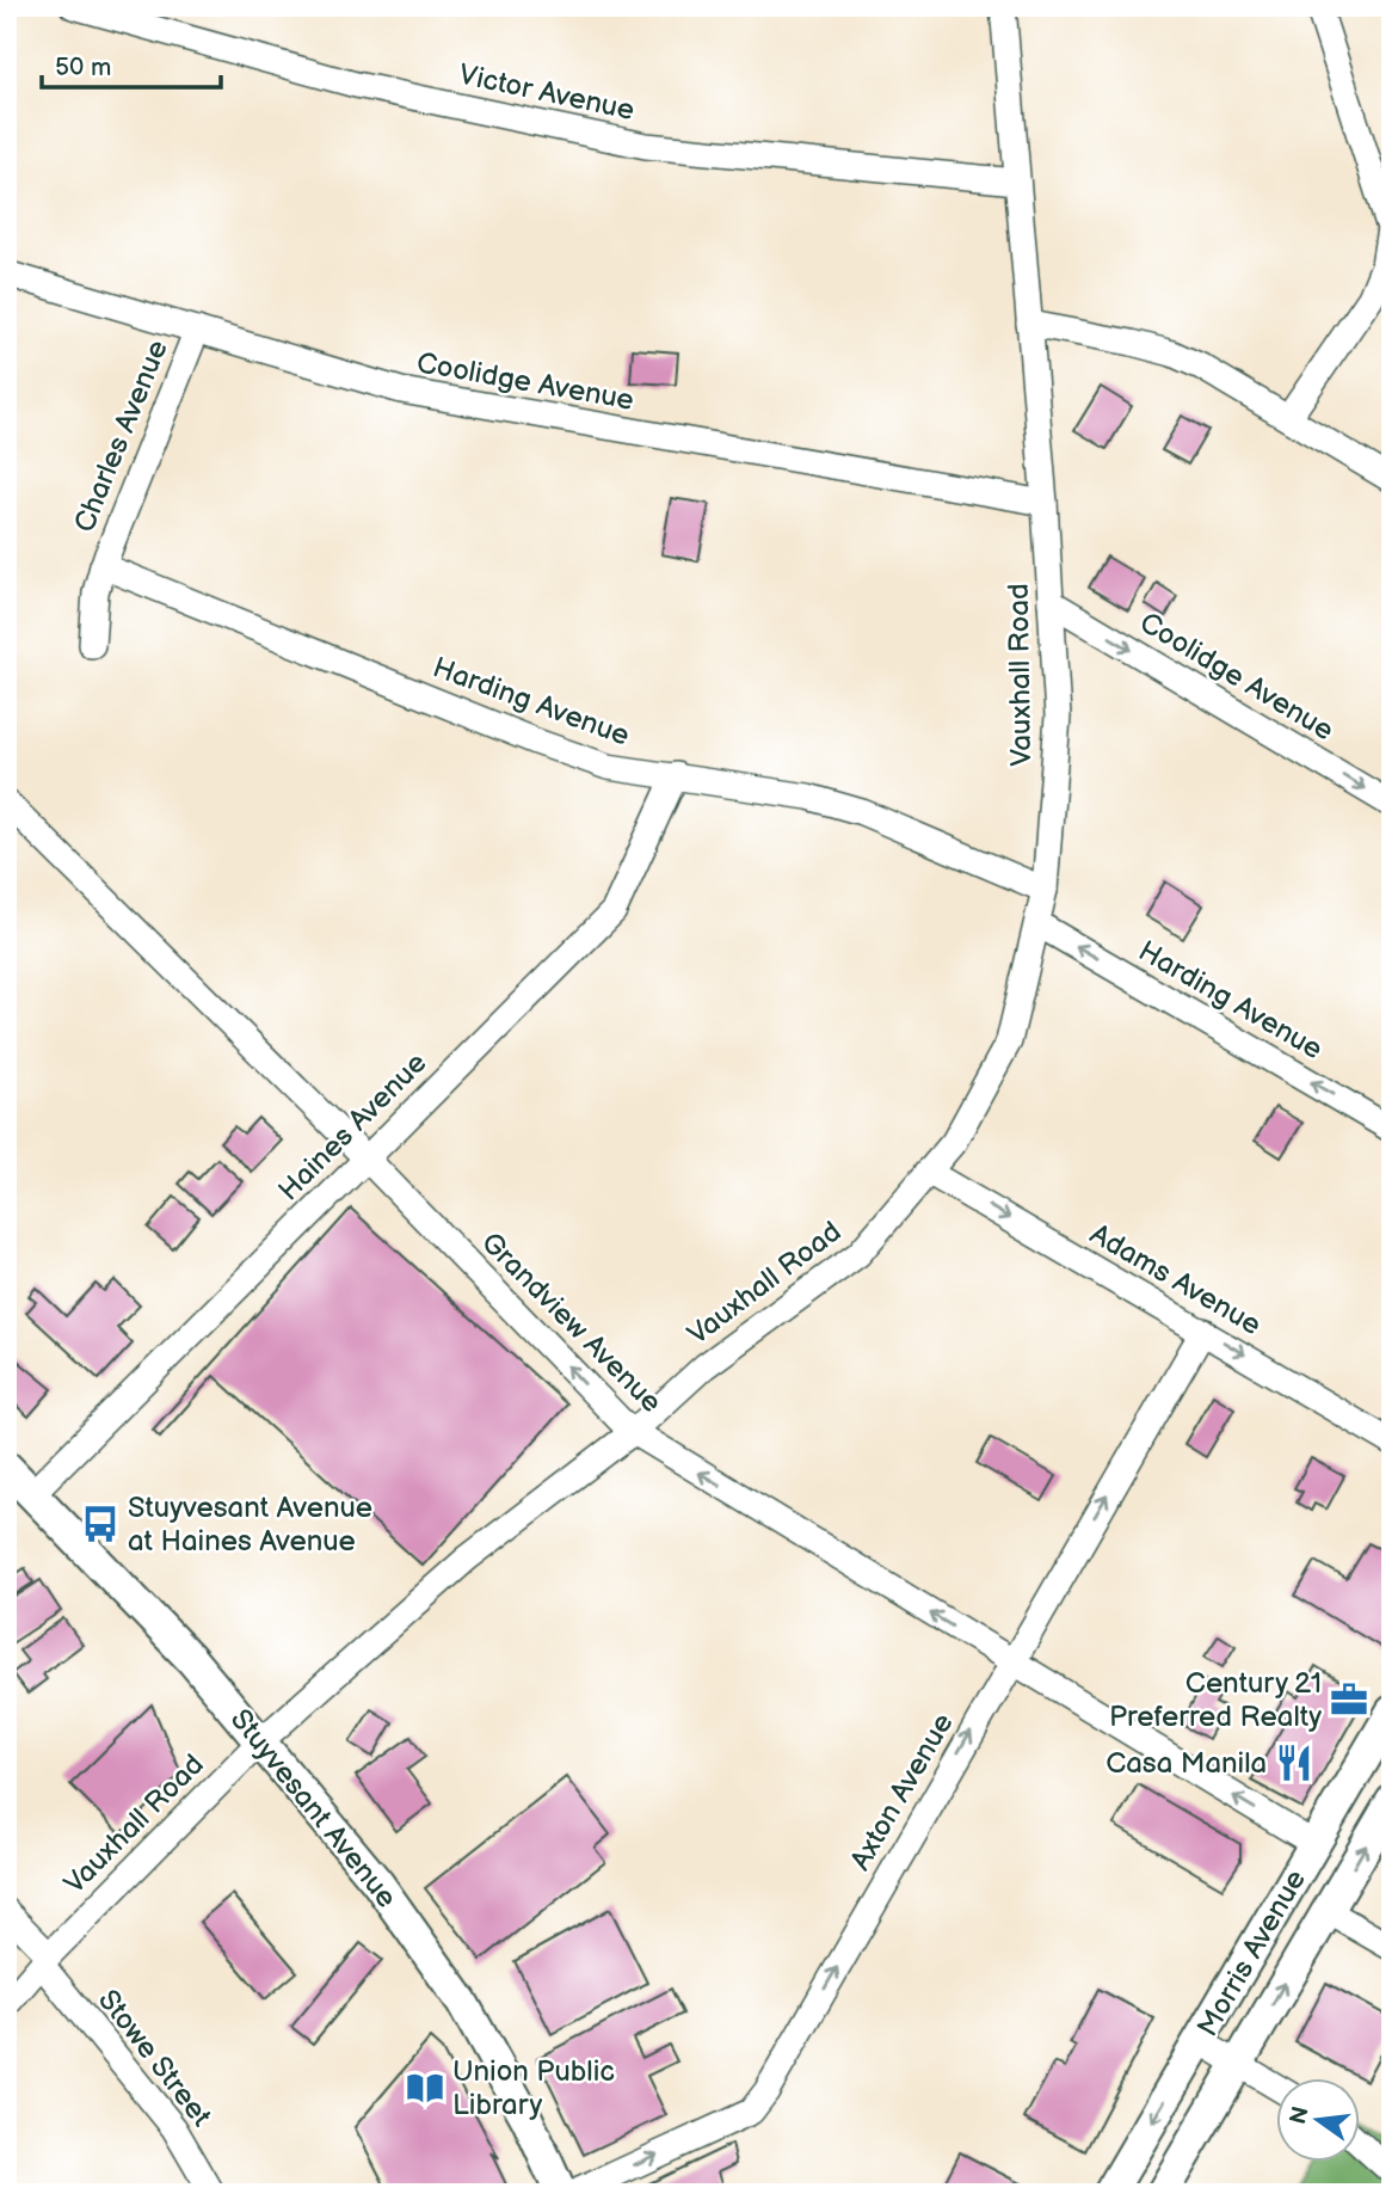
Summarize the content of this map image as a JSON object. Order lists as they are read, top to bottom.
{
  "streets": {
    "main road": ["Stuyvesant Avenue", "Morris Avenue"],
    "street": [
      "Victor Avenue",
      "Coolidge Avenue",
      "Charles Avenue",
      "Vauxhall Road",
      "Harding Avenue",
      "Haines Avenue",
      "Adams Avenue",
      "Grandview Avenue",
      "Axton Avenue",
      "Stowe Street"
    ]
  },
  "crossings": [
    ["Victor Avenue", "Vauxhall Road"],
    ["Coolidge Avenue", "Charles Avenue"],
    ["Coolidge Avenue", "Vauxhall Road"],
    ["Charles Avenue", "Harding Avenue"],
    ["Vauxhall Road", "Harding Avenue"],
    ["Vauxhall Road", "Adams Avenue"],
    ["Vauxhall Road", "Grandview Avenue"],
    ["Vauxhall Road", "Stuyvesant Avenue"],
    ["Vauxhall Road", "Stowe Street"],
    ["Harding Avenue", "Haines Avenue"],
    ["Haines Avenue", "Grandview Avenue"],
    ["Haines Avenue", "Stuyvesant Avenue"],
    ["Adams Avenue", "Axton Avenue"],
    ["Grandview Avenue", "Axton Avenue"],
    ["Grandview Avenue", "Morris Avenue"]
  ],
  "one_way": ["Adams Avenue", "Grandview Avenue", "Axton Avenue"],
  "places": {
    "bus stop": ["Stuyvesant Avenue at Haines Avenue"],
    "office": ["Century 21 Preferred Realty"],
    "restaurant": ["Casa Manila"],
    "library": ["Union Public Library"]
  },
  "scale_bar": "50 m",
  "north": "left"
}
